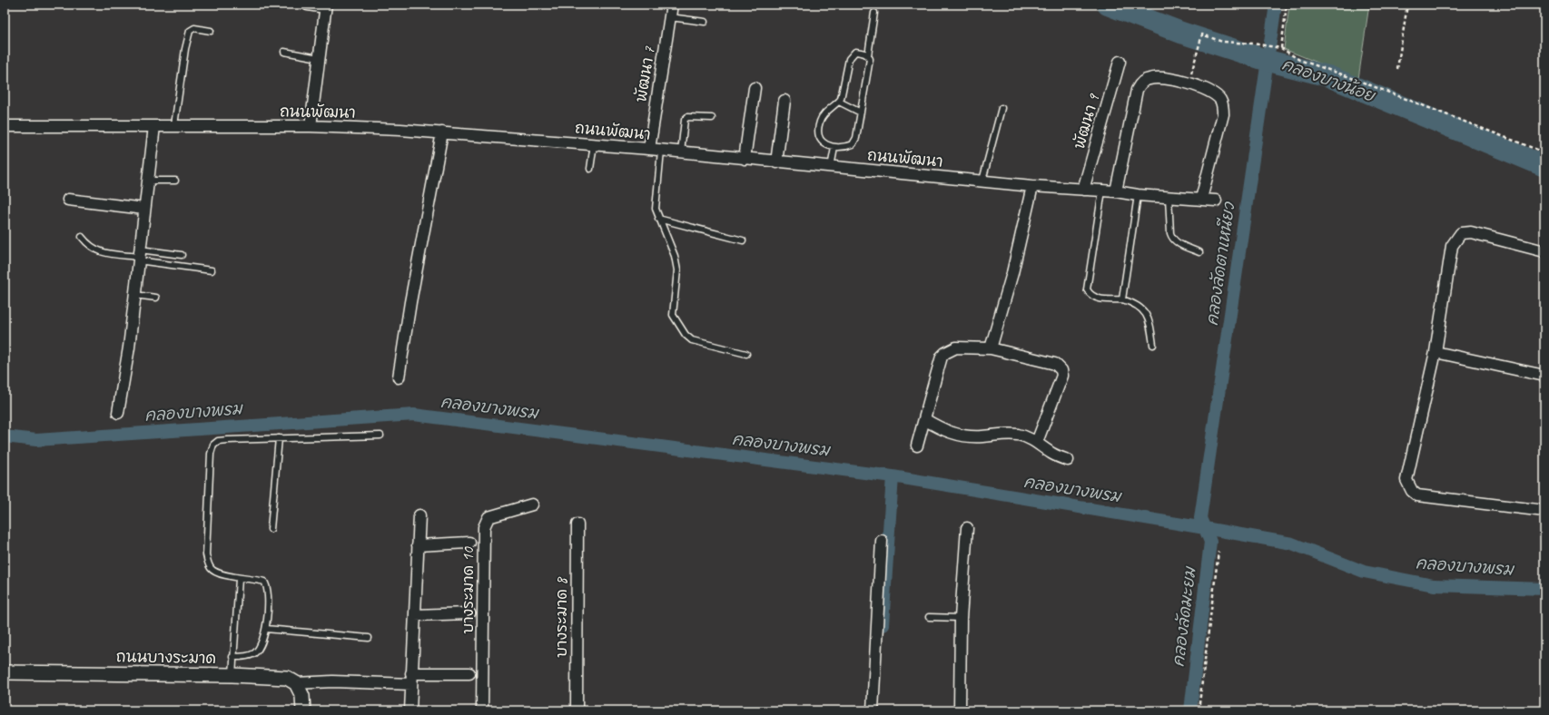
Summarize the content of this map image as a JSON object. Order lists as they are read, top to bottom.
{
  "streets": {
    "street": [
      "พัฒนา 7",
      "ถนนพัฒนา",
      "พัฒนา 9",
      "บางระมาด 10",
      "บางระมาด 8",
      "ถนนบางระมาด"
    ]
  },
  "crossings": [
    ["พัฒนา 7", "ถนนพัฒนา"],
    ["ถนนพัฒนา", "พัฒนา 9"]
  ],
  "water": [
    "คลองบางน้อย",
    "คลองลัดตาเหนียว",
    "คลองบางพรม",
    "คลองลัดมะยม"
  ]
}
